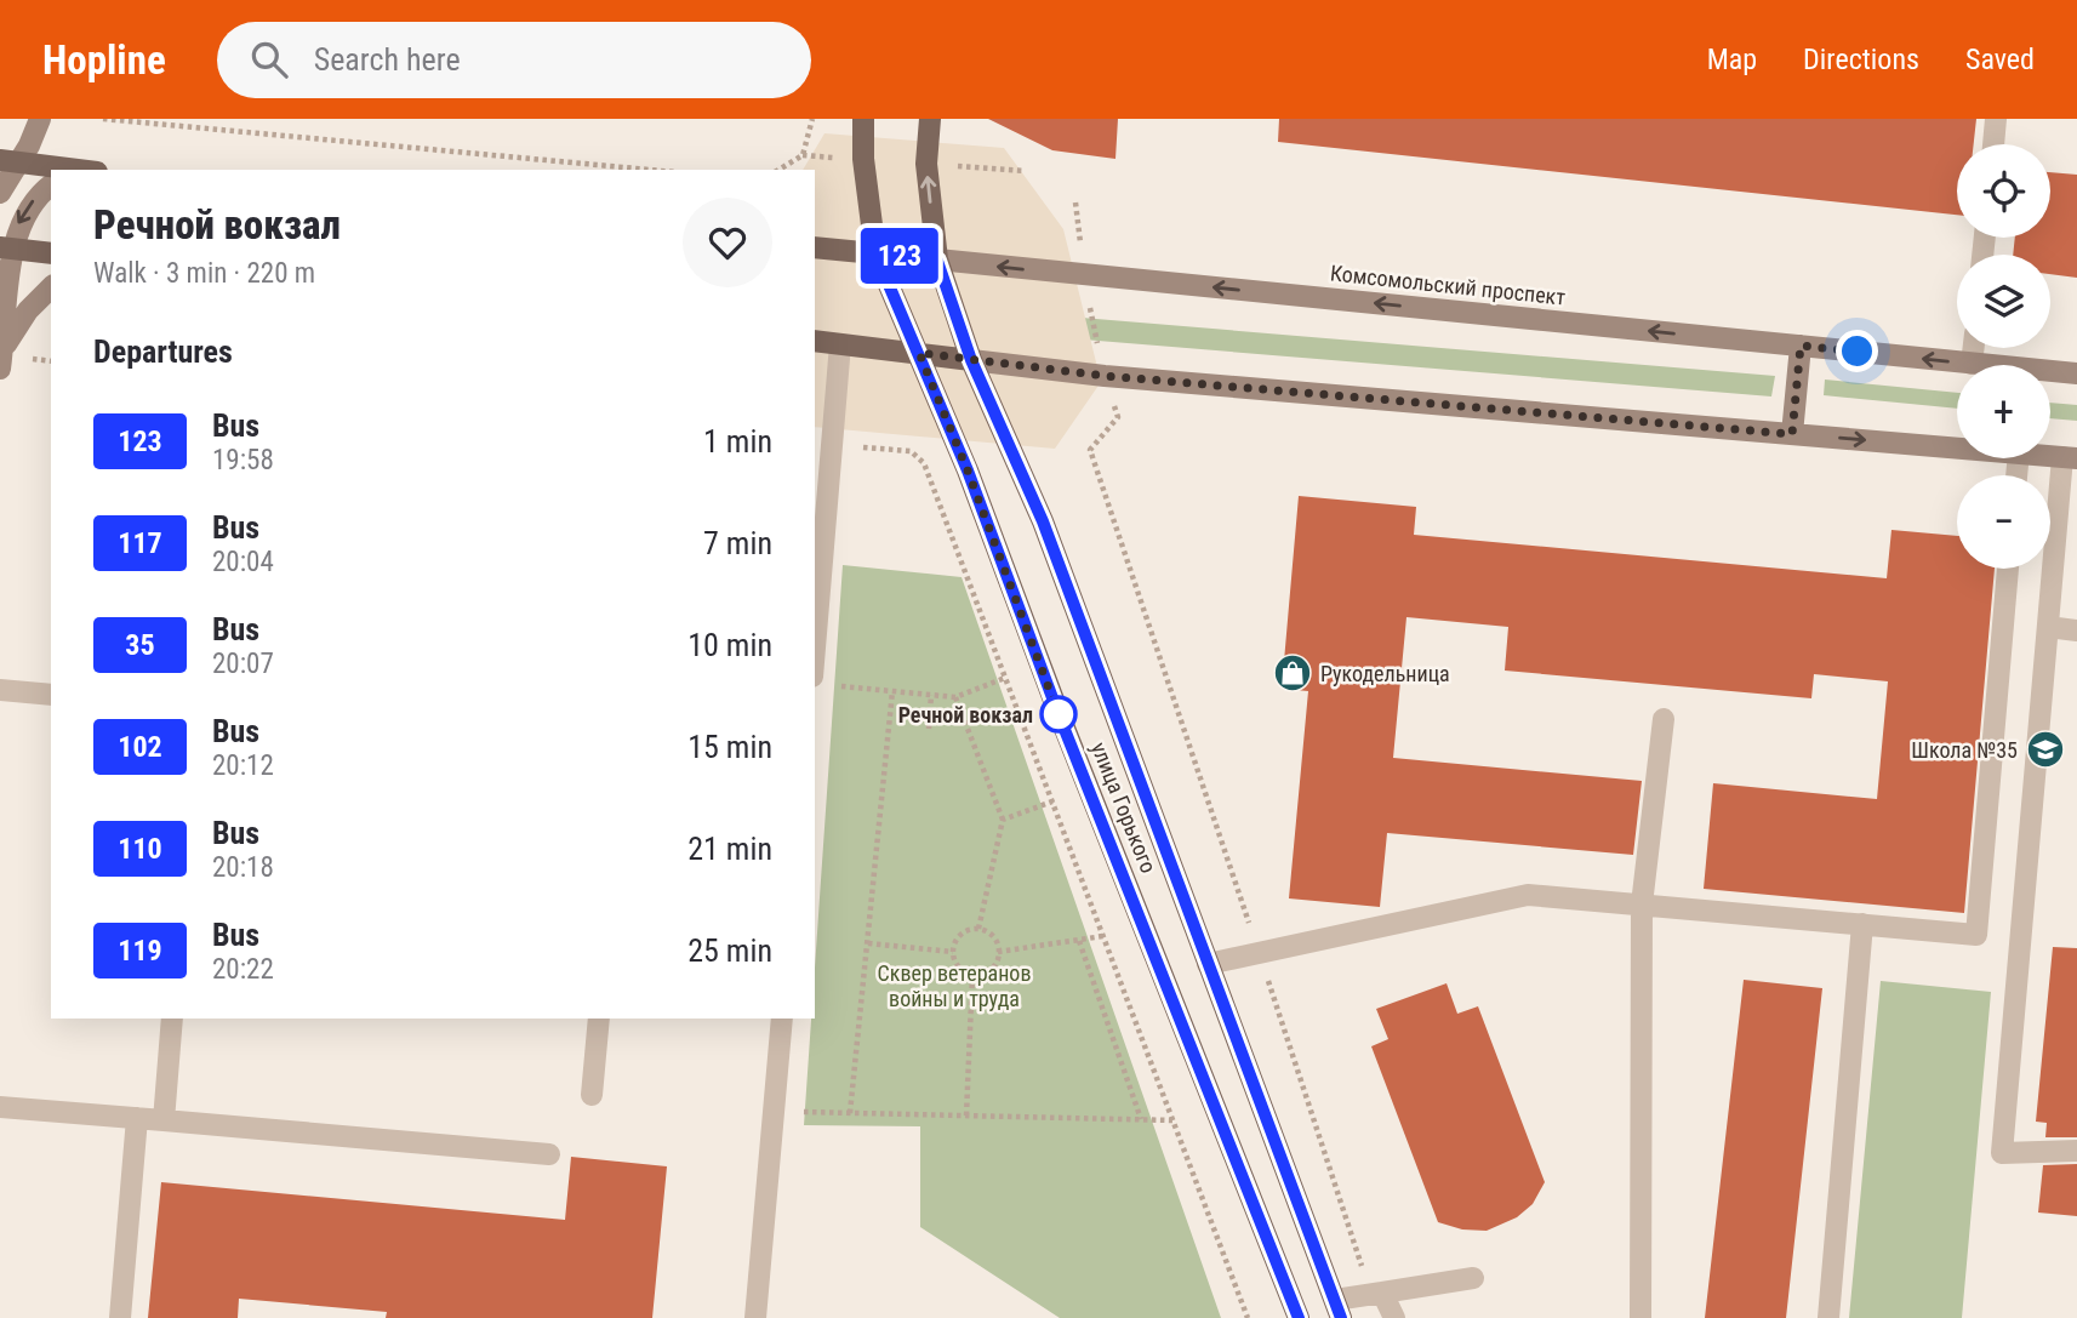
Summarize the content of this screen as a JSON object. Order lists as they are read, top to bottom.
{
  "streets": {
    "main road": ["Комсомольский проспект", "улица Горького"]
  },
  "crossings": [
    ["Комсомольский проспект", "улица Горького"]
  ],
  "one_way": ["Комсомольский проспект"],
  "parks": ["Сквер ветеранов войны и труда"],
  "places": {
    "shop": ["Рукодельница"],
    "other": ["Речной вокзал"],
    "school or university": ["Школа №35"]
  },
  "lines": ["bus line 123"],
  "page": {
    "header": "Hopline",
    "search": "Search here",
    "nav": ["Map", "Directions", "Saved"],
    "on_map": "123",
    "map_buttons": ["+", "−"],
    "heading": [
      ["Речной вокзал", "Walk · 3 min · 220 m"],
      "Departures"
    ],
    "list": [
      {
        "mark": "123",
        "name": "Bus",
        "note": "19:58",
        "value": "1 min"
      },
      {
        "mark": "117",
        "name": "Bus",
        "note": "20:04",
        "value": "7 min"
      },
      {
        "mark": "35",
        "name": "Bus",
        "note": "20:07",
        "value": "10 min"
      },
      {
        "mark": "102",
        "name": "Bus",
        "note": "20:12",
        "value": "15 min"
      },
      {
        "mark": "110",
        "name": "Bus",
        "note": "20:18",
        "value": "21 min"
      },
      {
        "mark": "119",
        "name": "Bus",
        "note": "20:22",
        "value": "25 min"
      }
    ]
  }
}
